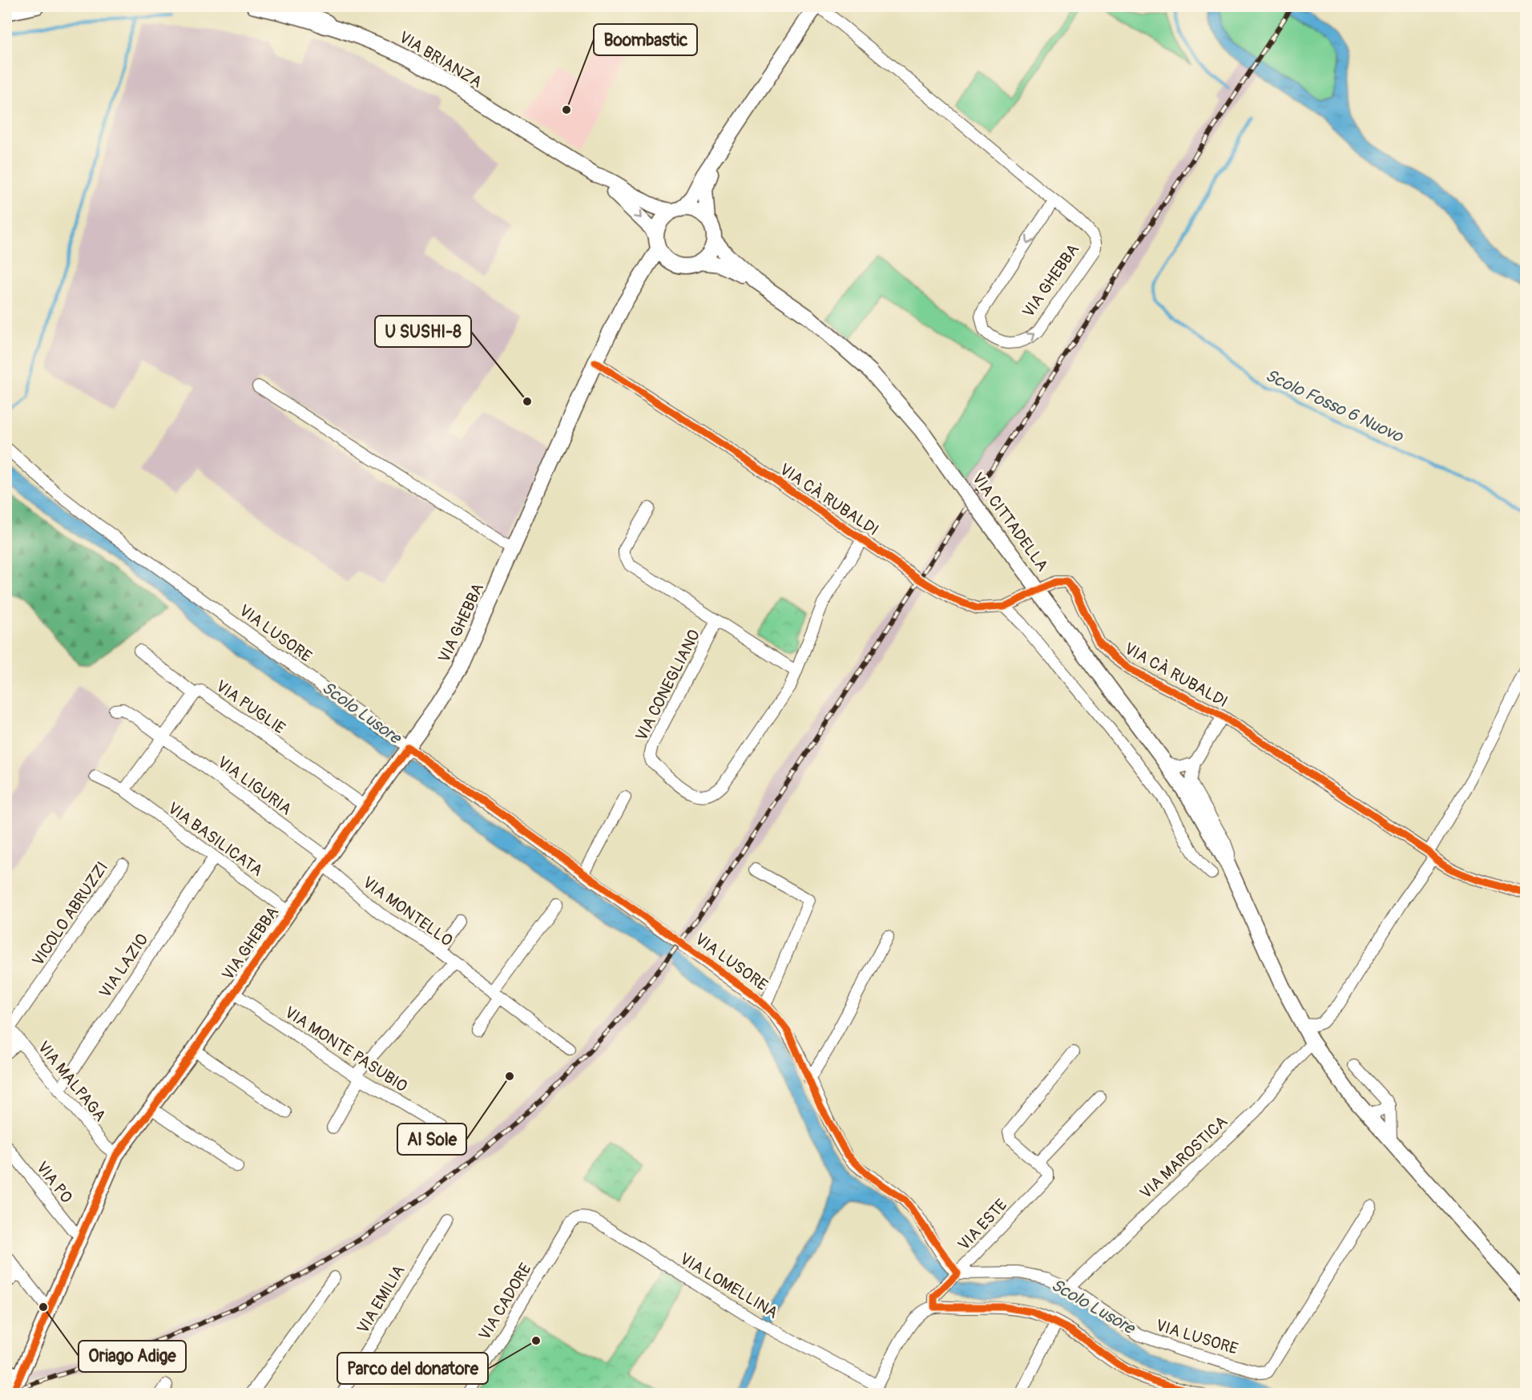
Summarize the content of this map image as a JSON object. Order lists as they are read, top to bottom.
{
  "streets": {
    "main road": ["VIA BRIANZA", "VIA GHEBBA", "VIA CITTADELLA"],
    "street": [
      "VIA CÀ RUBALDI",
      "VIA LUSORE",
      "VIA CONEGLIANO",
      "VIA PUGLIE",
      "VIA LIGURIA",
      "VIA BASILICATA",
      "VIA MONTELLO",
      "VICOLO ABRUZZI",
      "VIA LAZIO",
      "VIA MONTE PASUBIO",
      "VIA MALPAGA",
      "VIA MAROSTICA",
      "VIA PO",
      "VIA ESTE",
      "VIA LOMELLINA",
      "VIA EMILIA",
      "VIA CADORE"
    ]
  },
  "crossings": [
    ["VIA BRIANZA", "VIA GHEBBA"],
    ["VIA BRIANZA", "VIA CITTADELLA"],
    ["VIA GHEBBA", "VIA CÀ RUBALDI"],
    ["VIA GHEBBA", "VIA CITTADELLA"],
    ["VIA GHEBBA", "VIA LUSORE"],
    ["VIA GHEBBA", "VIA PUGLIE"],
    ["VIA GHEBBA", "VIA LIGURIA"],
    ["VIA GHEBBA", "VIA BASILICATA"],
    ["VIA GHEBBA", "VIA MONTELLO"],
    ["VIA GHEBBA", "VIA MONTE PASUBIO"],
    ["VIA GHEBBA", "VIA MALPAGA"],
    ["VIA GHEBBA", "VIA PO"],
    ["VIA CÀ RUBALDI", "VIA CITTADELLA"],
    ["VIA CÀ RUBALDI", "VIA CONEGLIANO"],
    ["VIA CITTADELLA", "VIA MAROSTICA"],
    ["VIA LUSORE", "VIA MAROSTICA"],
    ["VIA LUSORE", "VIA ESTE"],
    ["VIA PUGLIE", "VIA LIGURIA"],
    ["VIA PUGLIE", "VIA BASILICATA"],
    ["VIA LIGURIA", "VIA MONTELLO"],
    ["VIA BASILICATA", "VIA LAZIO"],
    ["VIA MONTELLO", "VIA MONTE PASUBIO"],
    ["VICOLO ABRUZZI", "VIA MALPAGA"],
    ["VIA LAZIO", "VIA MALPAGA"],
    ["VIA LOMELLINA", "VIA CADORE"]
  ],
  "water": ["Scolo Fosso 6 Nuovo", "Scolo Lusore"],
  "places": [
    "Boombastic",
    "U SUSHI-8",
    "Al Sole",
    "Oriago Adige",
    "Parco del donatore"
  ]
}
